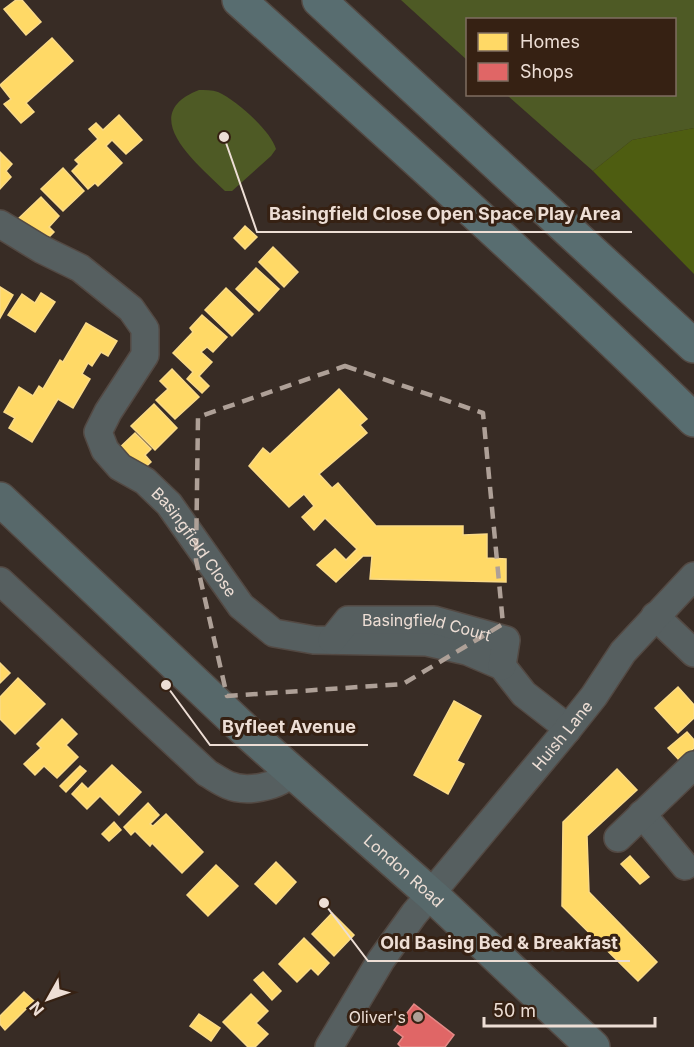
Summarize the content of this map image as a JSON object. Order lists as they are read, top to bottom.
{
  "streets": {
    "main road": ["London Road"],
    "street": ["Basingfield Close", "Huish Lane"]
  },
  "crossings": [
    ["Basingfield Close", "Huish Lane"],
    ["Huish Lane", "London Road"]
  ],
  "places": [
    "Basingfield Close Open Space Play Area",
    "Byfleet Avenue",
    "Old Basing Bed & Breakfast",
    "Oliver's"
  ],
  "legend": ["Homes", "Shops"],
  "scale_bar": "50 m",
  "north": "bottom left"
}
